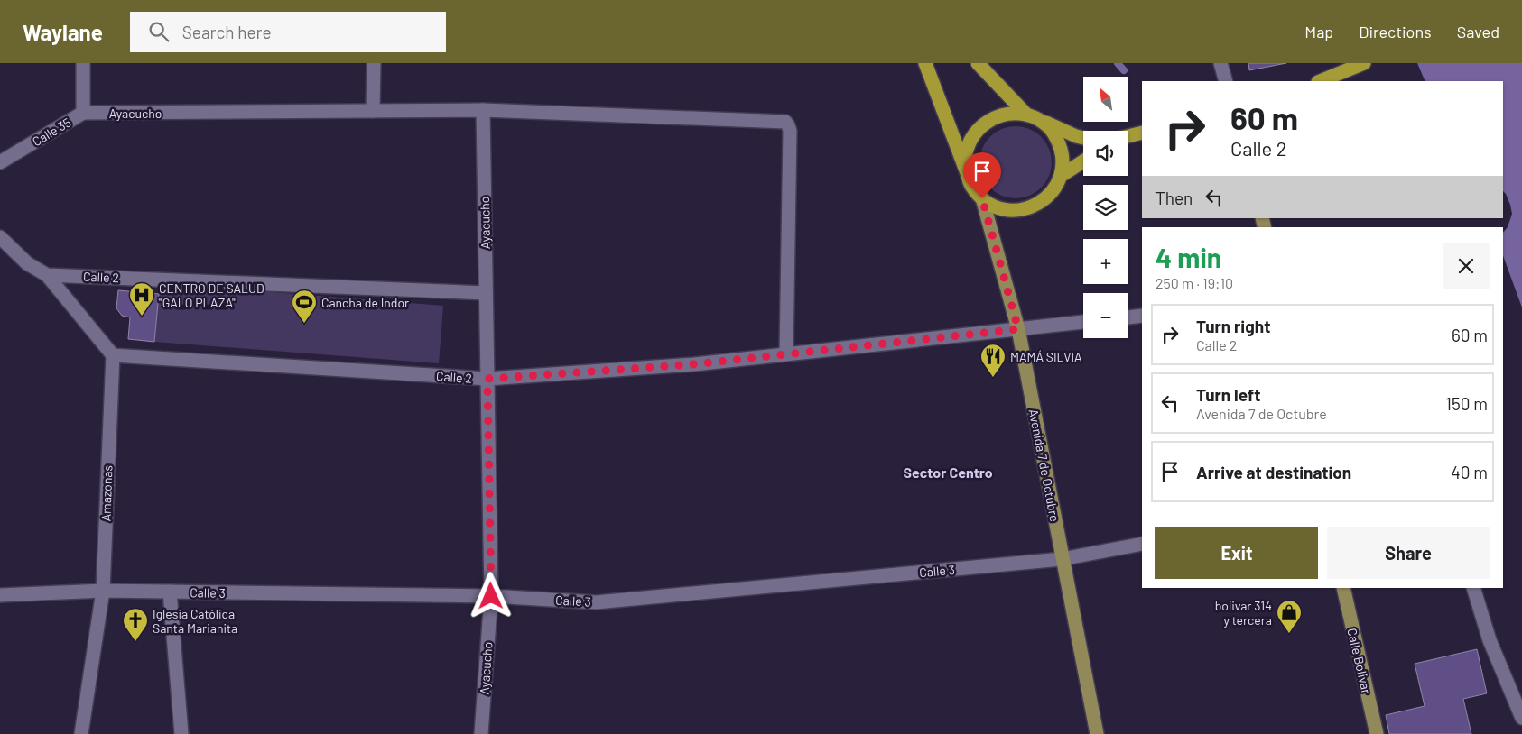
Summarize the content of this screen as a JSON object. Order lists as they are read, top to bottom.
{
  "streets": {
    "main road": ["Avenida 7 de Octubre", "Calle Bolivar"],
    "street": [
      "Ayacucho",
      "Calle 35",
      "Calle 2",
      "Amazonas",
      "Calle 3"
    ]
  },
  "crossings": [
    ["Ayacucho", "Calle 35"],
    ["Ayacucho", "Calle 2"],
    ["Ayacucho", "Calle 3"],
    ["Calle 2", "Avenida 7 de Octubre"],
    ["Calle 2", "Amazonas"],
    ["Avenida 7 de Octubre", "Calle 3"],
    ["Amazonas", "Calle 3"]
  ],
  "districts": ["Sector Centro"],
  "places": {
    "hospital": ["CENTRO DE SALUD \"GALO PLAZA\""],
    "sports": ["Cancha de Indor"],
    "restaurant": ["MAMÁ SILVIA"],
    "shop": ["bolivar 314 y tercera"],
    "church": ["Iglesia Católica Santa Marianita"]
  },
  "north": "top left",
  "page": {
    "header": "Waylane",
    "search": "Search here",
    "nav": ["Map", "Directions", "Saved"],
    "map_buttons": ["+", "−"],
    "turn": ["60 m", "Calle 2"],
    "then": "Then",
    "heading": ["4 min", "250 m · 19:10"],
    "list": [
      {
        "name": "Turn right",
        "note": "Calle 2",
        "value": "60 m"
      },
      {
        "name": "Turn left",
        "note": "Avenida 7 de Octubre",
        "value": "150 m"
      },
      {
        "name": "Arrive at destination",
        "value": "40 m"
      }
    ],
    "buttons": ["Exit", "Share"]
  }
}
